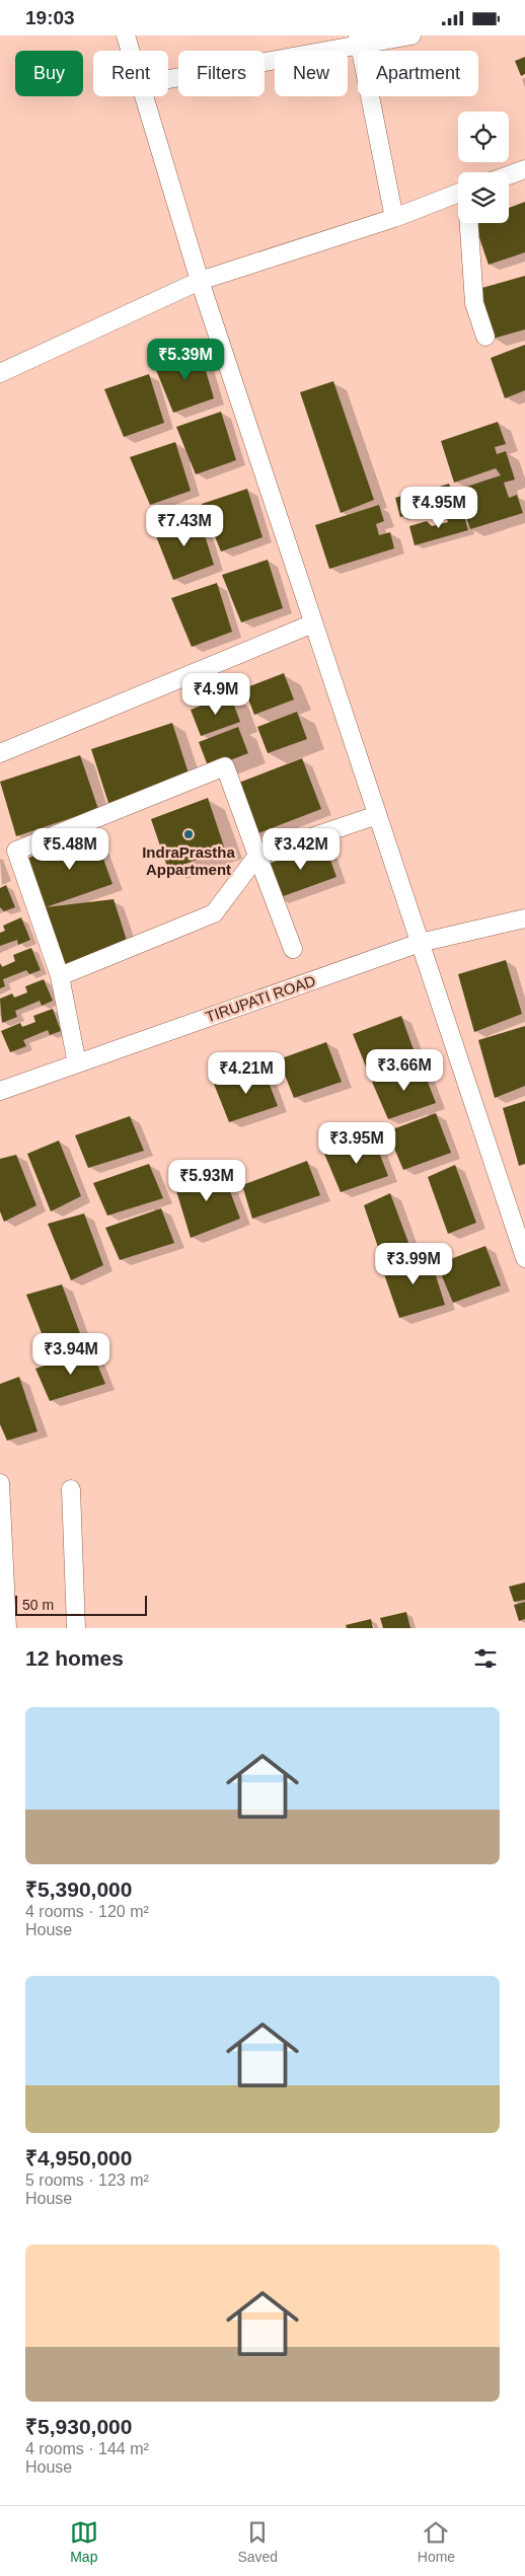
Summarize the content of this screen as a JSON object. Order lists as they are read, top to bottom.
{
  "streets": {
    "street": ["TIRUPATI ROAD"]
  },
  "places": ["IndraPrastha Appartment"],
  "scale_bar": "50 m",
  "page": {
    "status": "19:03",
    "chip": [
      "Buy",
      "Rent",
      "Filters",
      "New",
      "Apartment"
    ],
    "price": [
      "₹5.39M",
      "₹4.95M",
      "₹7.43M",
      "₹4.9M",
      "₹5.48M",
      "₹3.42M",
      "₹3.66M",
      "₹4.21M",
      "₹3.95M",
      "₹5.93M",
      "₹3.99M",
      "₹3.94M"
    ],
    "scale": "50 m",
    "heading": "12 homes",
    "list": [
      {
        "name": "₹5,390,000",
        "note": "4 rooms · 120 m² · House"
      },
      {
        "name": "₹4,950,000",
        "note": "5 rooms · 123 m² · House"
      },
      {
        "name": "₹5,930,000",
        "note": "4 rooms · 144 m² · House"
      }
    ],
    "tabs": ["Map", "Saved", "Home"]
  }
}
